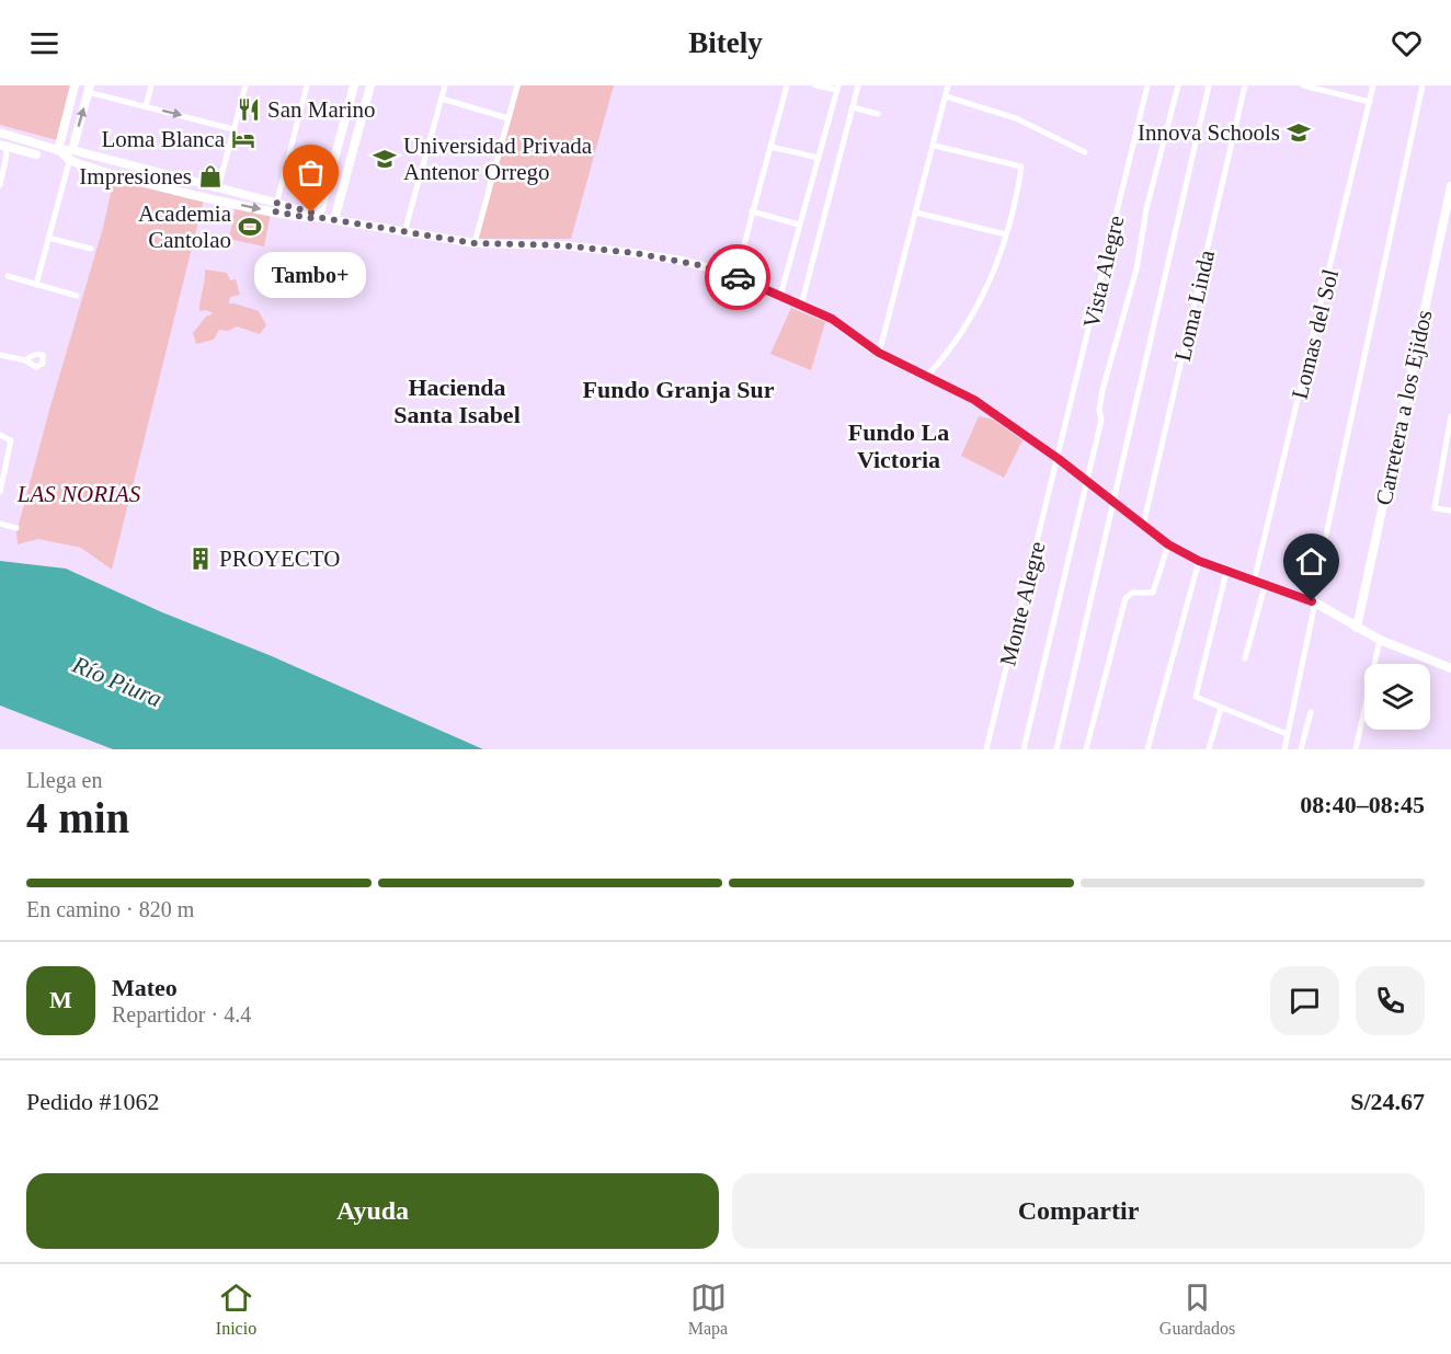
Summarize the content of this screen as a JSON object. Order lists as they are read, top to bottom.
{
  "streets": {
    "main road": ["Carretera a los Ejidos"],
    "street": [
      "Vista Alegre",
      "Loma Linda",
      "Lomas del Sol",
      "Monte Alegre"
    ]
  },
  "crossings": [
    ["Vista Alegre", "Monte Alegre"]
  ],
  "districts": ["Hacienda Santa Isabel", "Fundo Granja Sur", "Fundo La Victoria"],
  "water": ["Río Piura"],
  "parks": ["LAS NORIAS"],
  "places": {
    "restaurant": ["San Marino"],
    "school or university": ["Innova Schools", "Universidad Privada Antenor Orrego"],
    "hotel": ["Loma Blanca"],
    "shop": ["Impresiones"],
    "other": ["Tambo+"],
    "sports": ["Academia Cantolao"],
    "building": ["PROYECTO"]
  },
  "page": {
    "header": "Bitely",
    "bubble": "Tambo+",
    "heading": ["4 min", "Llega en", "08:40–08:45"],
    "panel": [
      "Mateo",
      "Repartidor · 4.4",
      "Pedido #1062",
      "S/24.67"
    ],
    "bar": "En camino · 820 m",
    "round": "M",
    "buttons": ["Ayuda", "Compartir"],
    "tabs": ["Inicio", "Mapa", "Guardados"]
  }
}
